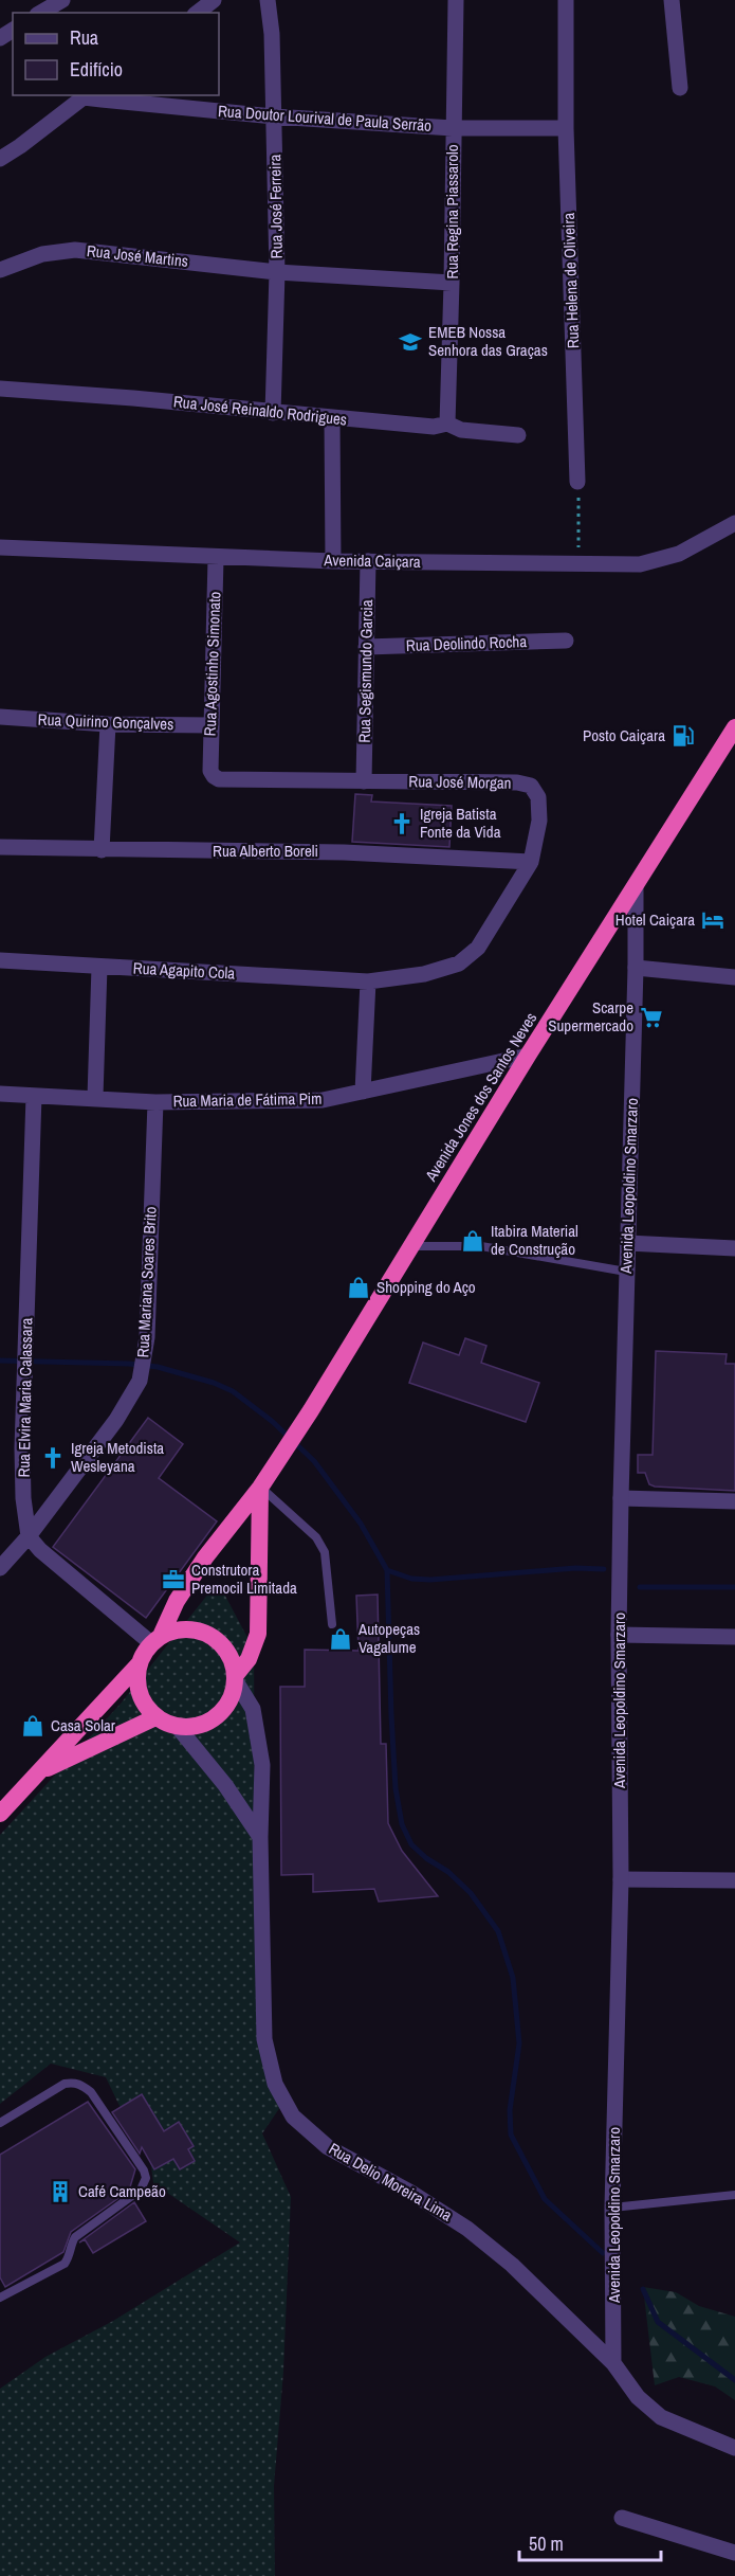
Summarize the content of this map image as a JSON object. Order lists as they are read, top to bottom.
{
  "streets": {
    "highway": ["Avenida Jones dos Santos Neves"],
    "street": [
      "Rua Doutor Lourival de Paula Serrão",
      "Rua José Ferreira",
      "Rua Regina Piassarolo",
      "Rua José Martins",
      "Rua Helena de Oliveira",
      "Rua José Reinaldo Rodrigues",
      "Avenida Caiçara",
      "Rua Deolindo Rocha",
      "Rua Agostinho Simonato",
      "Rua Segismundo Garcia",
      "Rua Quirino Gonçalves",
      "Rua José Morgan",
      "Rua Alberto Boreli",
      "Rua Agapito Cola",
      "Rua Maria de Fátima Pim",
      "Avenida Leopoldino Smarzaro",
      "Rua Mariana Soares Brito",
      "Rua Elvira Maria Calassara",
      "Rua Delio Moreira Lima"
    ]
  },
  "crossings": [
    ["Rua Doutor Lourival de Paula Serrão", "Rua José Ferreira"],
    ["Rua Doutor Lourival de Paula Serrão", "Rua Regina Piassarolo"],
    ["Rua Doutor Lourival de Paula Serrão", "Rua Helena de Oliveira"],
    ["Rua José Ferreira", "Rua José Martins"],
    ["Rua José Ferreira", "Rua José Reinaldo Rodrigues"],
    ["Rua Regina Piassarolo", "Rua José Martins"],
    ["Rua Regina Piassarolo", "Rua José Reinaldo Rodrigues"],
    ["Avenida Caiçara", "Rua Agostinho Simonato"],
    ["Avenida Caiçara", "Rua Segismundo Garcia"],
    ["Rua Deolindo Rocha", "Rua Segismundo Garcia"],
    ["Rua Agostinho Simonato", "Rua Quirino Gonçalves"],
    ["Rua Agostinho Simonato", "Rua José Morgan"],
    ["Rua Segismundo Garcia", "Rua José Morgan"],
    ["Rua José Morgan", "Rua Alberto Boreli"],
    ["Rua José Morgan", "Rua Agapito Cola"],
    ["Avenida Jones dos Santos Neves", "Rua Maria de Fátima Pim"],
    ["Avenida Jones dos Santos Neves", "Avenida Leopoldino Smarzaro"],
    ["Avenida Jones dos Santos Neves", "Rua Delio Moreira Lima"],
    ["Rua Maria de Fátima Pim", "Rua Mariana Soares Brito"],
    ["Rua Maria de Fátima Pim", "Rua Elvira Maria Calassara"],
    ["Avenida Leopoldino Smarzaro", "Rua Delio Moreira Lima"],
    ["Rua Mariana Soares Brito", "Rua Elvira Maria Calassara"]
  ],
  "places": {
    "school or university": ["EMEB Nossa Senhora das Graças"],
    "fuel station": ["Posto Caiçara"],
    "church": ["Igreja Batista Fonte da Vida", "Igreja Metodista Wesleyana"],
    "hotel": ["Hotel Caiçara"],
    "supermarket": ["Scarpe Supermercado"],
    "shop": [
      "Itabira Material de Construção",
      "Shopping do Aço",
      "Autopeças Vagalume",
      "Casa Solar"
    ],
    "office": ["Construtora Premocil Limitada"],
    "building": ["Café Campeão"]
  },
  "legend": ["Rua", "Edifício"],
  "scale_bar": "50 m"
}
